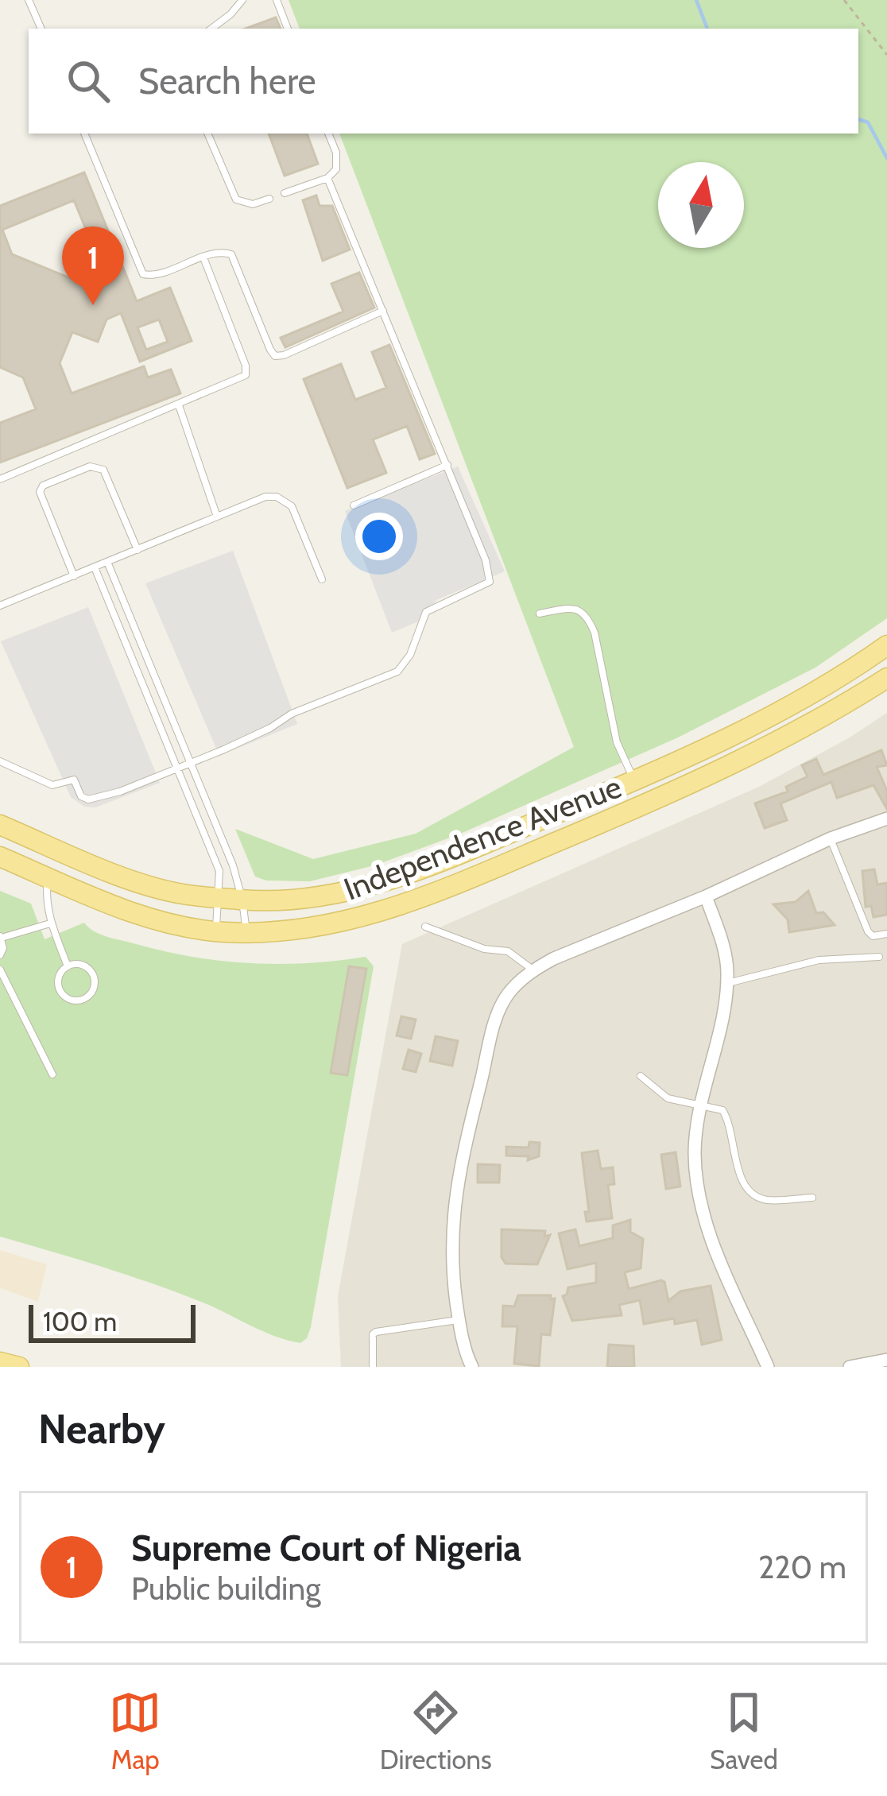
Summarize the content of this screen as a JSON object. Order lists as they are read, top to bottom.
{
  "streets": {
    "main road": ["Independence Avenue"]
  },
  "scale_bar": "100 m",
  "north": "top",
  "page": {
    "search": "Search here",
    "pins": "1",
    "scale": "100 m",
    "heading": "Nearby",
    "list": [
      {
        "mark": "1",
        "name": "Supreme Court of Nigeria",
        "note": "Public building",
        "value": "220 m"
      }
    ],
    "nav": ["Map", "Directions", "Saved"]
  }
}
